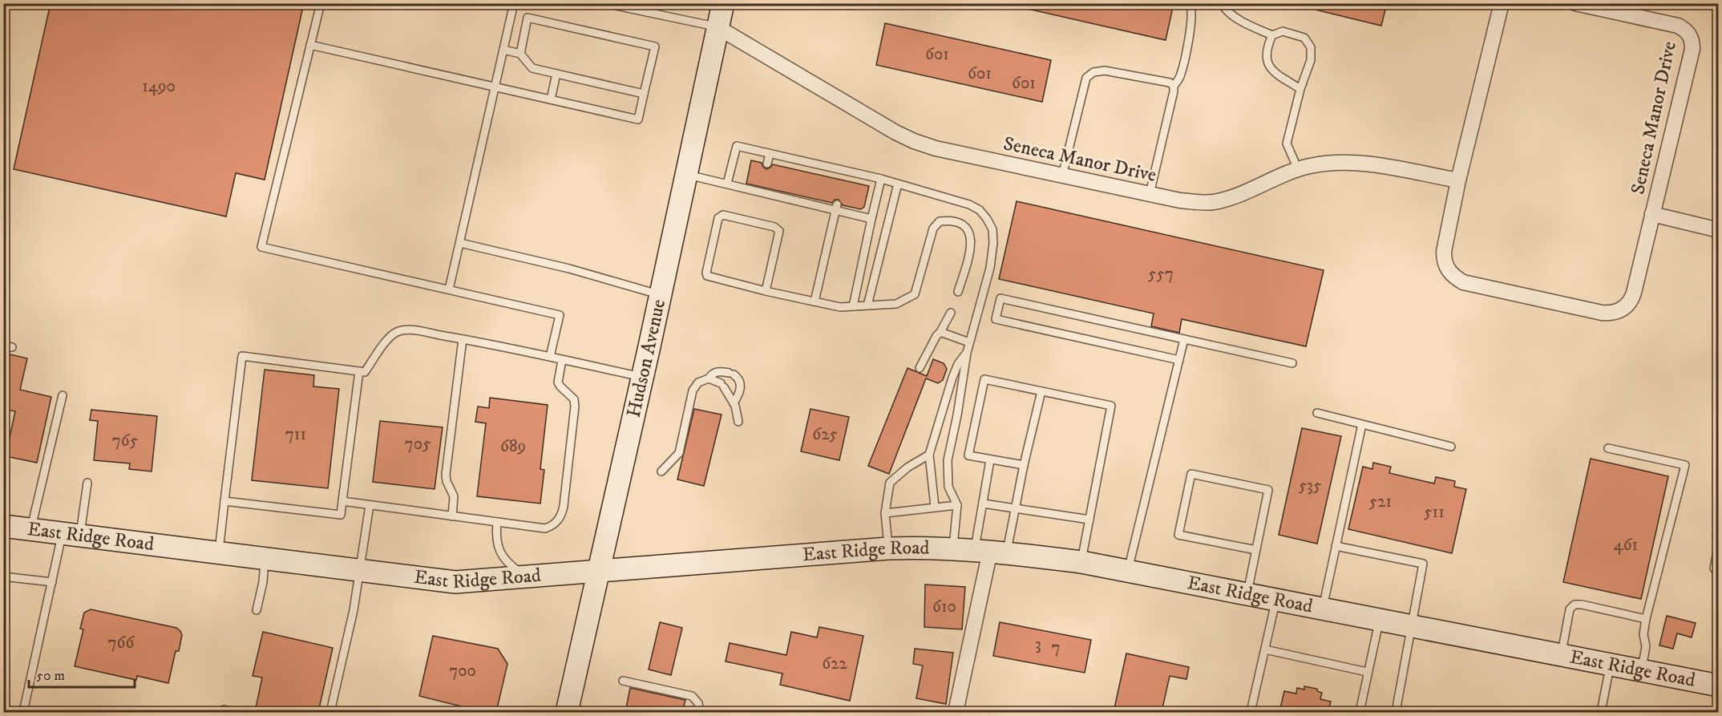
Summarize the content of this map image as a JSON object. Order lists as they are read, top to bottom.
{
  "streets": {
    "main road": ["Hudson Avenue", "East Ridge Road"],
    "street": ["Seneca Manor Drive"]
  },
  "crossings": [
    ["Seneca Manor Drive", "Hudson Avenue"],
    ["Hudson Avenue", "East Ridge Road"]
  ],
  "house_numbers": [
    "601",
    "601",
    "601",
    "1490",
    "557",
    "711",
    "625",
    "765",
    "705",
    "689",
    "535",
    "521",
    "511",
    "461",
    "610",
    "766",
    "3",
    "7",
    "622",
    "700"
  ],
  "scale_bar": "50 m"
}
